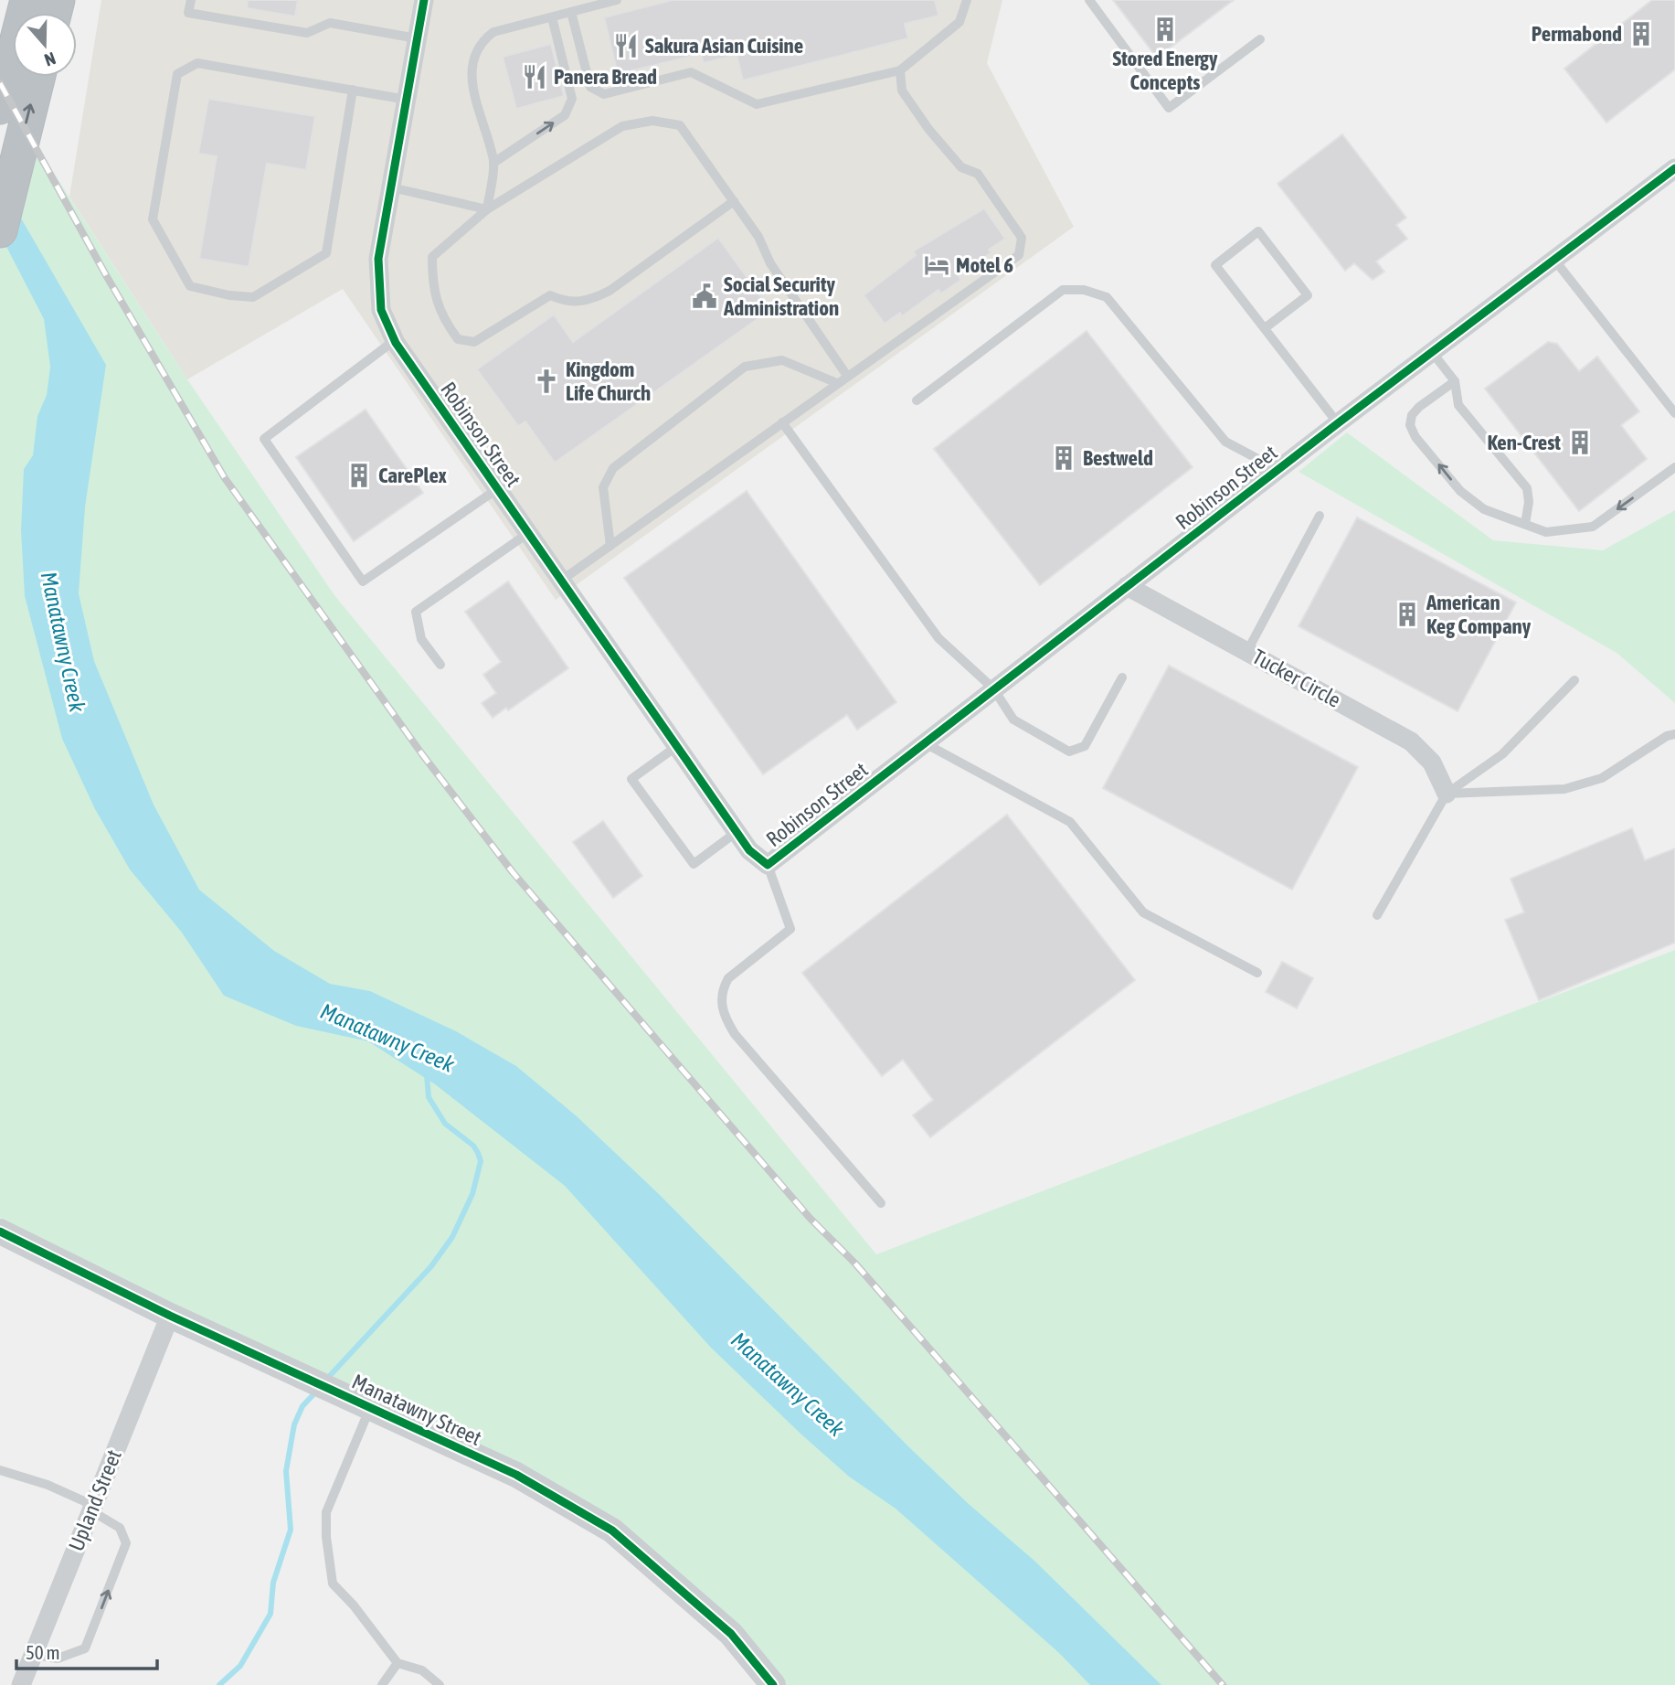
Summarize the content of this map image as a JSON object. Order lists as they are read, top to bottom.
{
  "streets": {
    "street": [
      "Robinson Street",
      "Tucker Circle",
      "Manatawny Street",
      "Upland Street"
    ]
  },
  "crossings": [
    ["Robinson Street", "Tucker Circle"],
    ["Manatawny Street", "Upland Street"]
  ],
  "water": ["Manatawny Creek"],
  "places": {
    "building": [
      "Stored Energy Concepts",
      "Permabond",
      "Ken-Crest",
      "Bestweld",
      "CarePlex",
      "American Keg Company"
    ],
    "restaurant": ["Sakura Asian Cuisine", "Panera Bread"],
    "hotel": ["Motel 6"],
    "public building": ["Social Security Administration"],
    "church": ["Kingdom Life Church"]
  },
  "scale_bar": "50 m",
  "north": "bottom"
}
